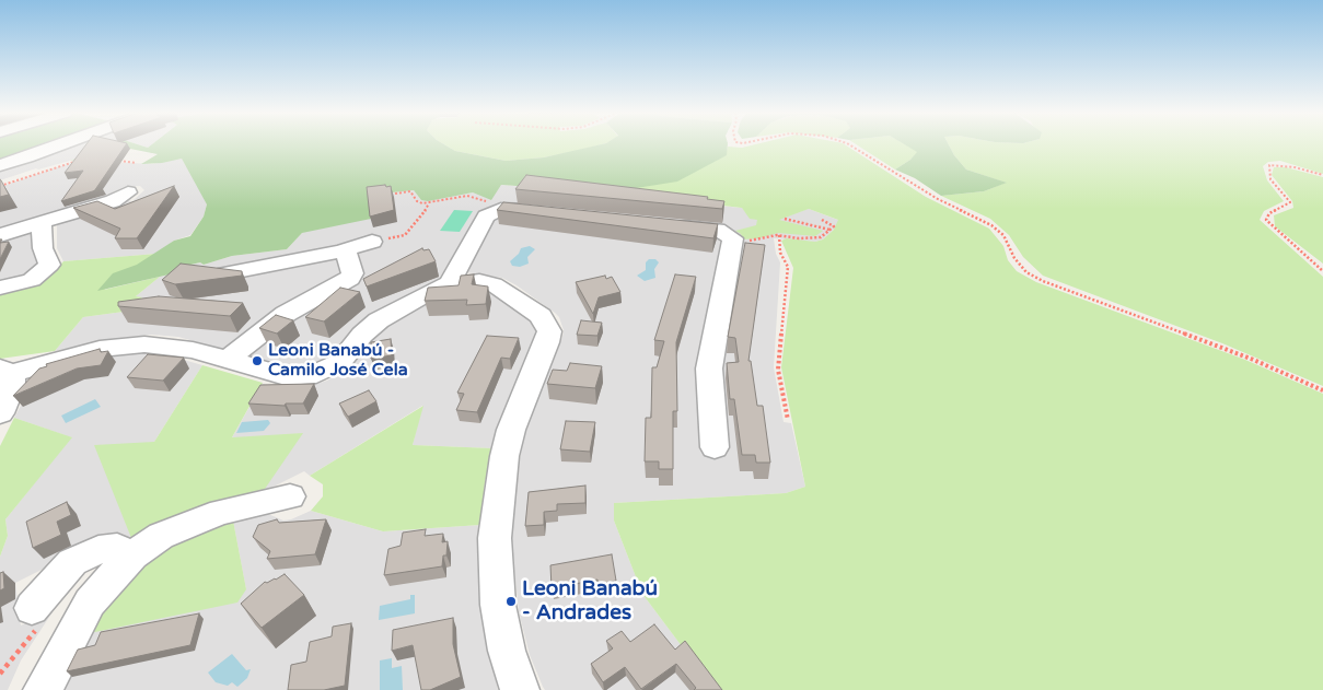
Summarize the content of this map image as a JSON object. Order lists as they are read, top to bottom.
{
  "places": ["Leoni Banabú - Camilo José Cela", "Leoni Banabú - Andrades"]
}
